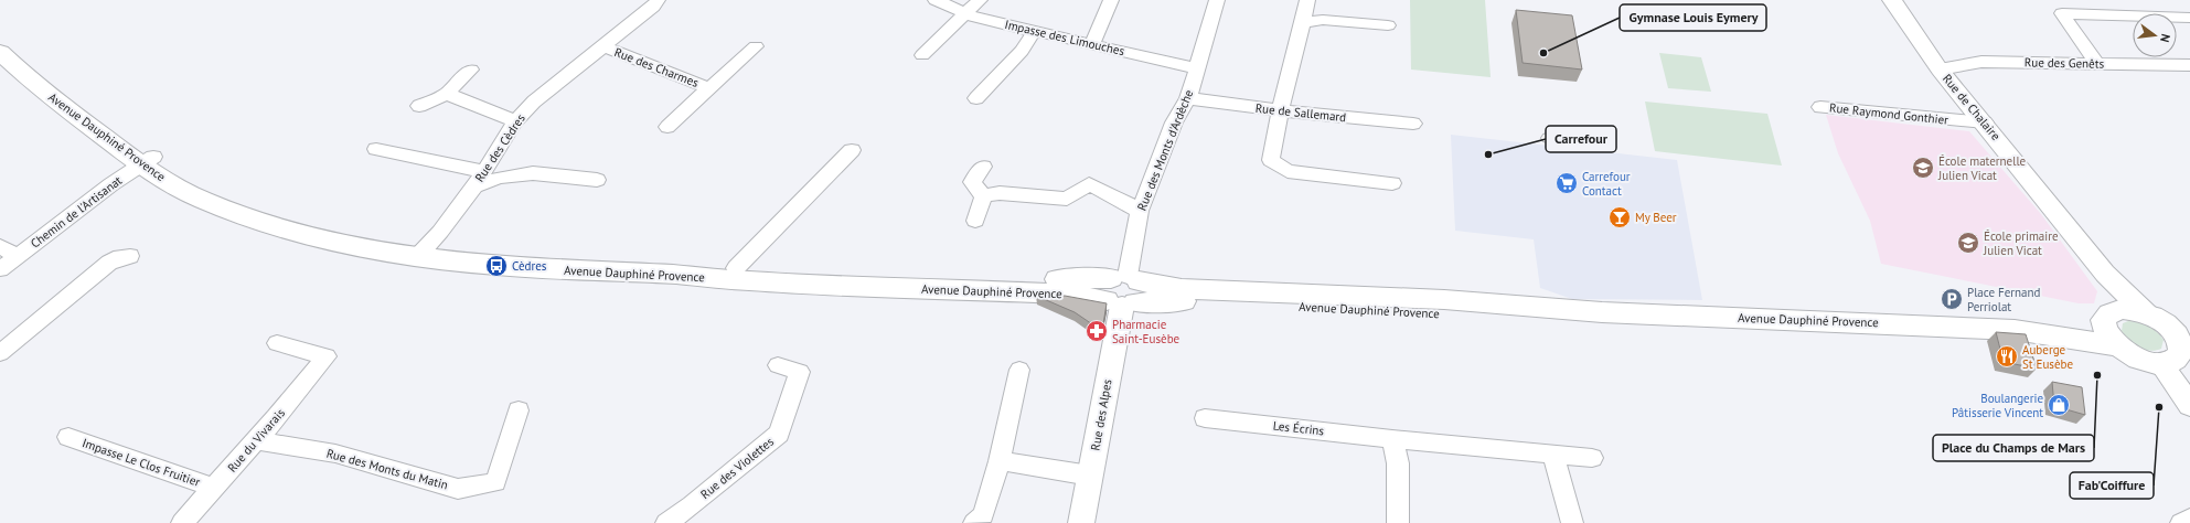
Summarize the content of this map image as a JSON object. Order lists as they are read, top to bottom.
{
  "streets": {
    "main road": ["Avenue Dauphiné Provence"],
    "street": [
      "Impasse des Limouches",
      "Rue des Genêts",
      "Rue des Charmes",
      "Rue de Chalaire",
      "Rue de Sallemard",
      "Rue Raymond Gonthier",
      "Rue des Cèdres",
      "Rue des Monts d'Ardèche",
      "Chemin de l'Artisanat",
      "Rue des Alpes",
      "Les Écrins",
      "Rue du Vivarais",
      "Impasse Le Clos Fruitier",
      "Rue des Violettes",
      "Rue des Monts du Matin"
    ]
  },
  "crossings": [
    ["Impasse des Limouches", "Rue des Monts d'Ardèche"],
    ["Rue des Genêts", "Rue de Chalaire"],
    ["Rue des Charmes", "Rue des Cèdres"],
    ["Rue de Chalaire", "Rue Raymond Gonthier"],
    ["Rue de Chalaire", "Avenue Dauphiné Provence"],
    ["Rue de Sallemard", "Rue des Monts d'Ardèche"],
    ["Avenue Dauphiné Provence", "Rue des Cèdres"],
    ["Avenue Dauphiné Provence", "Rue des Monts d'Ardèche"],
    ["Avenue Dauphiné Provence", "Chemin de l'Artisanat"],
    ["Avenue Dauphiné Provence", "Rue des Alpes"],
    ["Rue des Monts d'Ardèche", "Rue des Alpes"],
    ["Rue du Vivarais", "Impasse Le Clos Fruitier"],
    ["Rue du Vivarais", "Rue des Monts du Matin"]
  ],
  "places": {
    "other": [
      "Gymnase Louis Eymery",
      "Carrefour",
      "Place du Champs de Mars",
      "Fab'Coiffure"
    ],
    "school or university": ["École maternelle Julien Vicat", "École primaire Julien Vicat"],
    "supermarket": ["Carrefour Contact"],
    "bar": ["My Beer"],
    "bus stop": ["Cèdres"],
    "parking": ["Place Fernand Perriolat"],
    "pharmacy": ["Pharmacie Saint-Eusèbe"],
    "restaurant": ["Auberge St Eusèbe"],
    "shop": ["Boulangerie Pâtisserie Vincent"]
  },
  "north": "right"
}
